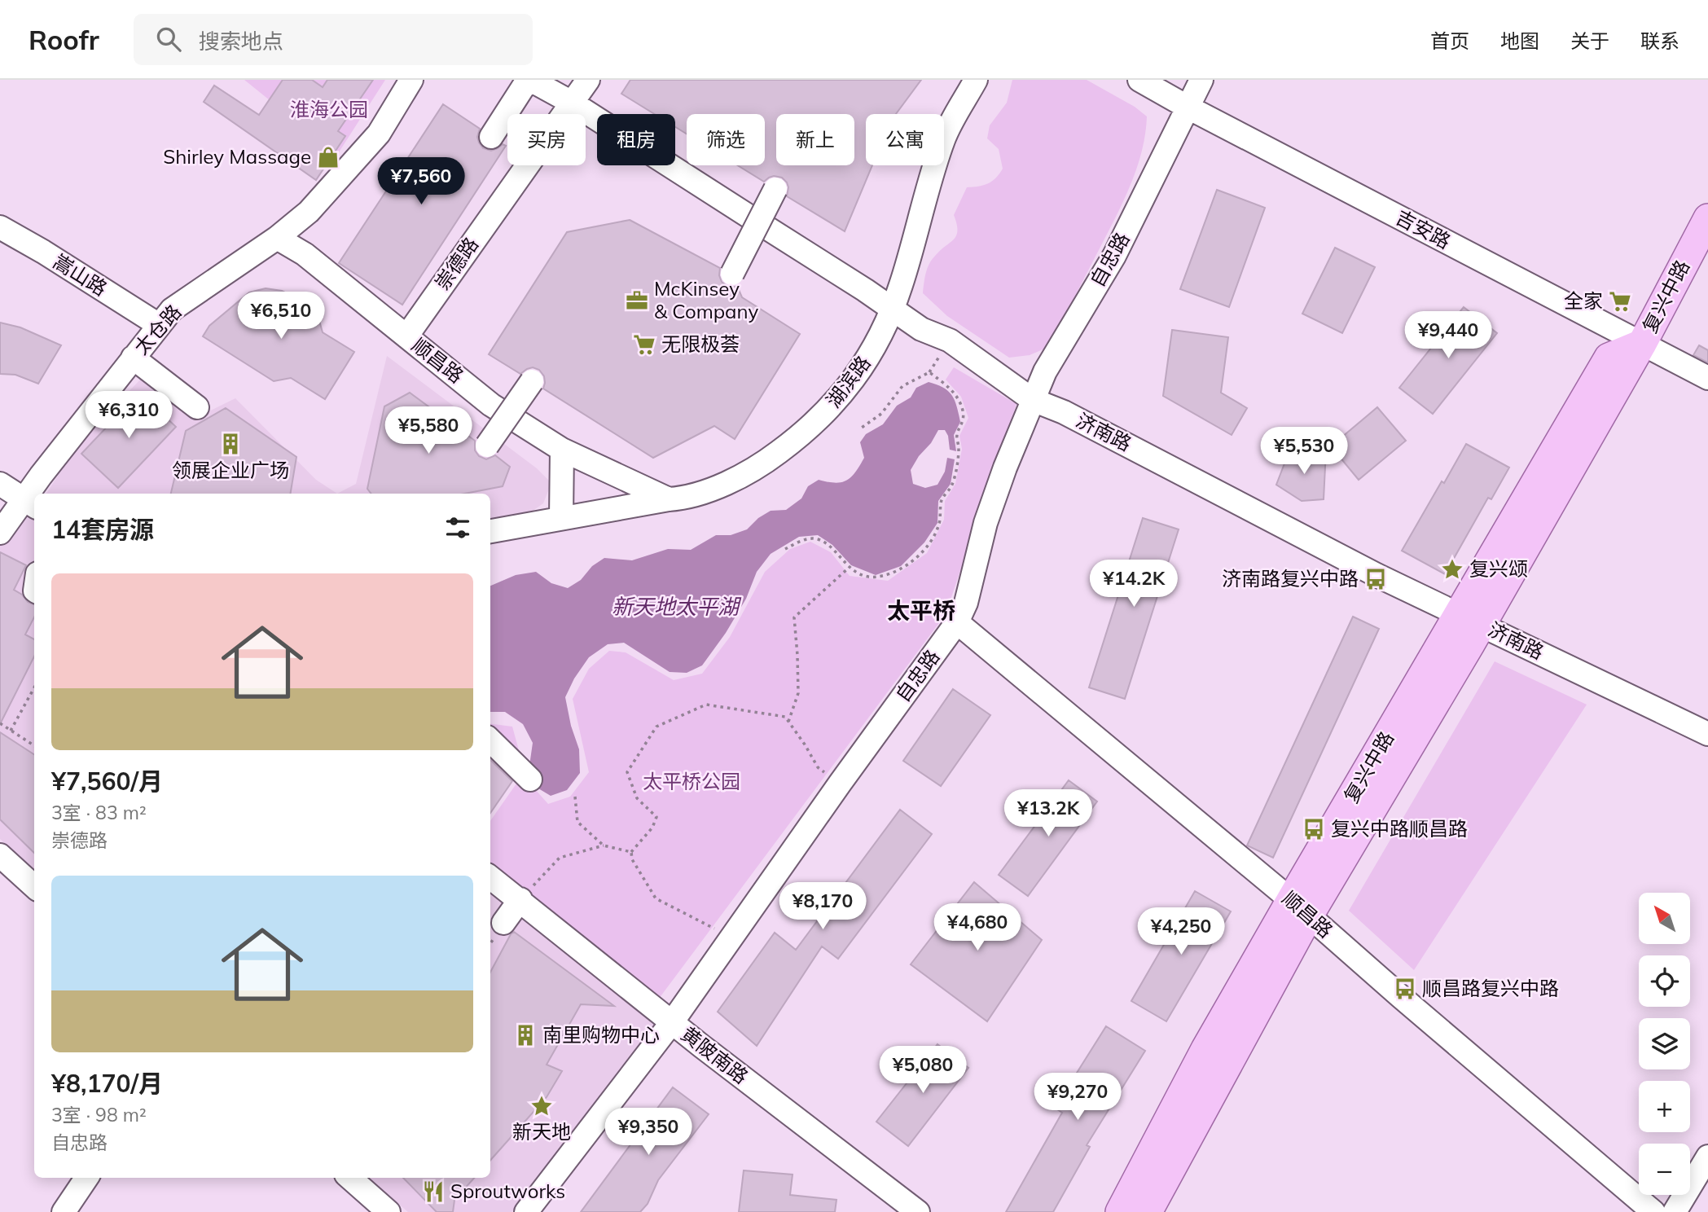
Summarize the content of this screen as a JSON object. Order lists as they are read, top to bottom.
{
  "streets": {
    "main road": ["复兴中路"],
    "street": [
      "吉安路",
      "自忠路",
      "崇德路",
      "嵩山路",
      "太仓路",
      "顺昌路",
      "湖滨路",
      "济南路",
      "黄陂南路"
    ]
  },
  "crossings": [
    ["吉安路", "自忠路"],
    ["吉安路", "复兴中路"],
    ["自忠路", "顺昌路"],
    ["自忠路", "济南路"],
    ["自忠路", "黄陂南路"],
    ["崇德路", "顺昌路"],
    ["崇德路", "济南路"],
    ["嵩山路", "太仓路"],
    ["复兴中路", "顺昌路"],
    ["复兴中路", "济南路"],
    ["太仓路", "顺昌路"],
    ["顺昌路", "湖滨路"],
    ["湖滨路", "济南路"]
  ],
  "districts": ["太平桥"],
  "water": ["新天地太平湖"],
  "parks": ["淮海公园", "太平桥公园"],
  "places": {
    "shop": ["Shirley Massage"],
    "office": ["McKinsey & Company"],
    "supermarket": ["全家", "无限极荟"],
    "building": ["领展企业广场", "南里购物中心"],
    "place": ["复兴颂", "新天地"],
    "bus stop": ["济南路复兴中路", "复兴中路顺昌路", "顺昌路复兴中路"],
    "restaurant": ["Sproutworks"]
  },
  "north": "top left",
  "page": {
    "header": "Roofr",
    "search": "搜索地点",
    "nav": [
      "首页",
      "地图",
      "关于",
      "联系"
    ],
    "chip": [
      "买房",
      "租房",
      "筛选",
      "新上",
      "公寓"
    ],
    "price": [
      "¥7,560",
      "¥6,510",
      "¥9,440",
      "¥6,310",
      "¥5,580",
      "¥5,530",
      "¥14.2K",
      "¥13.2K",
      "¥8,170",
      "¥4,680",
      "¥4,250",
      "¥5,080",
      "¥9,270",
      "¥9,350"
    ],
    "heading": "14套房源",
    "list": [
      {
        "name": "¥7,560/月",
        "note": "3室 · 83 m² · 崇德路"
      },
      {
        "name": "¥8,170/月",
        "note": "3室 · 98 m² · 自忠路"
      }
    ],
    "map_buttons": ["+", "−"]
  }
}
